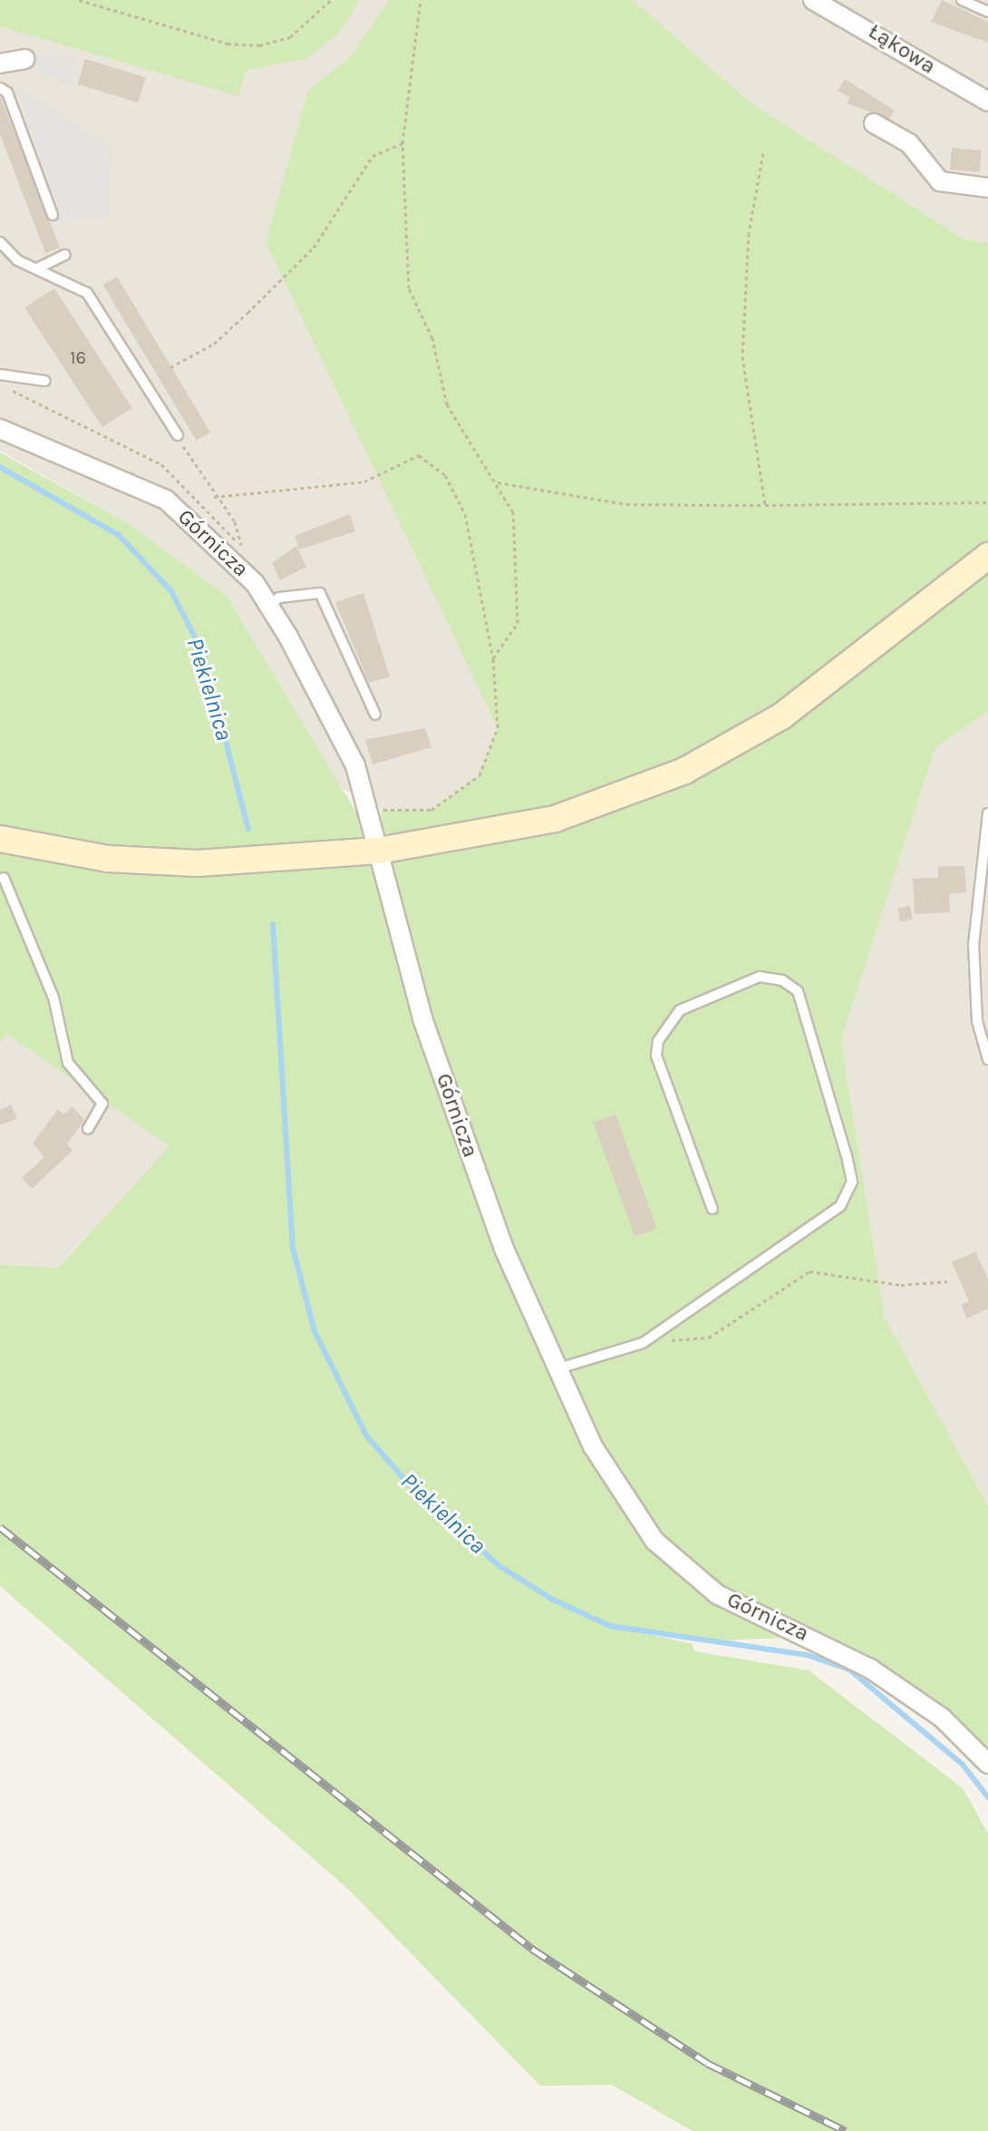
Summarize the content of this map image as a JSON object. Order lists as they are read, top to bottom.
{
  "streets": {
    "street": ["Łąkowa", "Górnicza"]
  },
  "water": ["Piekielnica"],
  "house_numbers": ["16"]
}
